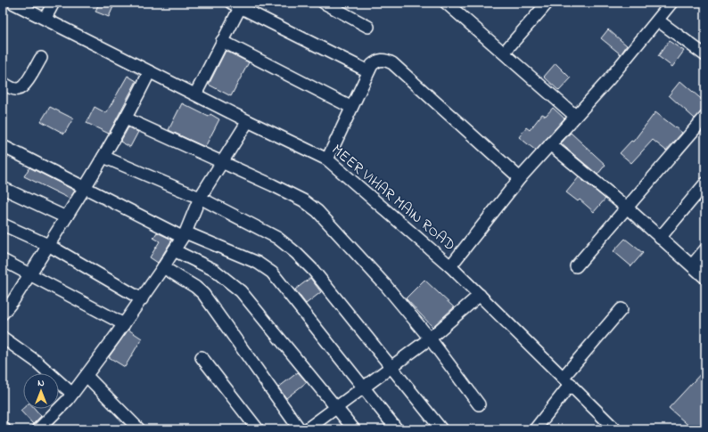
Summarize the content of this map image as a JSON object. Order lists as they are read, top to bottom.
{
  "streets": {
    "street": ["MEER VIHAR MAIN ROAD"]
  },
  "north": "top"
}
